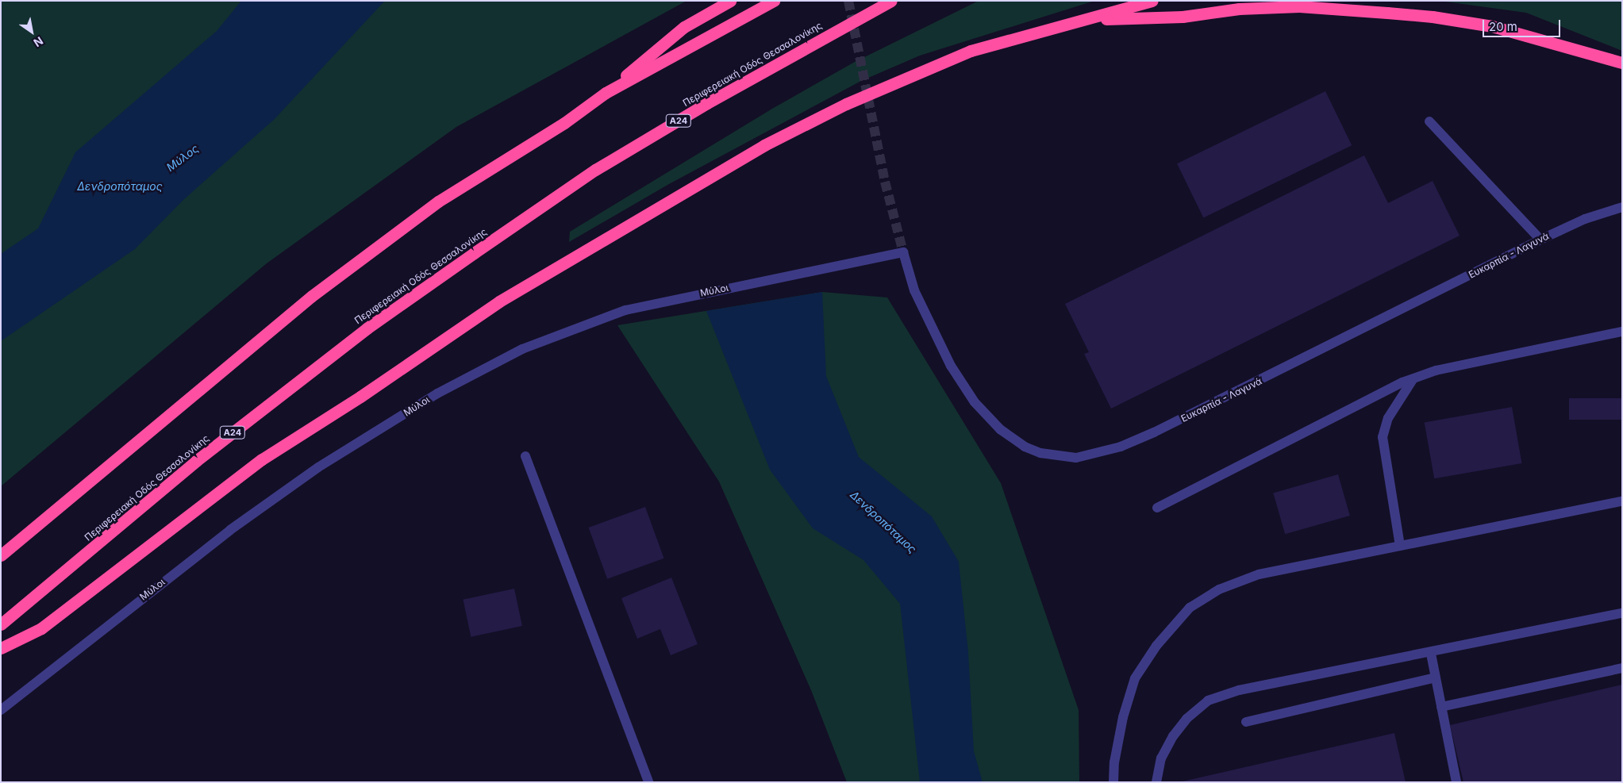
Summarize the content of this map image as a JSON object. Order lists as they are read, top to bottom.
{
  "streets": {
    "highway": ["Περιφερειακή Οδός Θεσσαλονίκης", "Α24"],
    "street": ["Ευκαρπία - Λαγυνά", "Μύλοι"]
  },
  "crossings": [
    ["Ευκαρπία - Λαγυνά", "Μύλοι"]
  ],
  "water": ["Μύλος", "Δενδροπόταμος"],
  "scale_bar": "20 m",
  "north": "bottom right"
}
